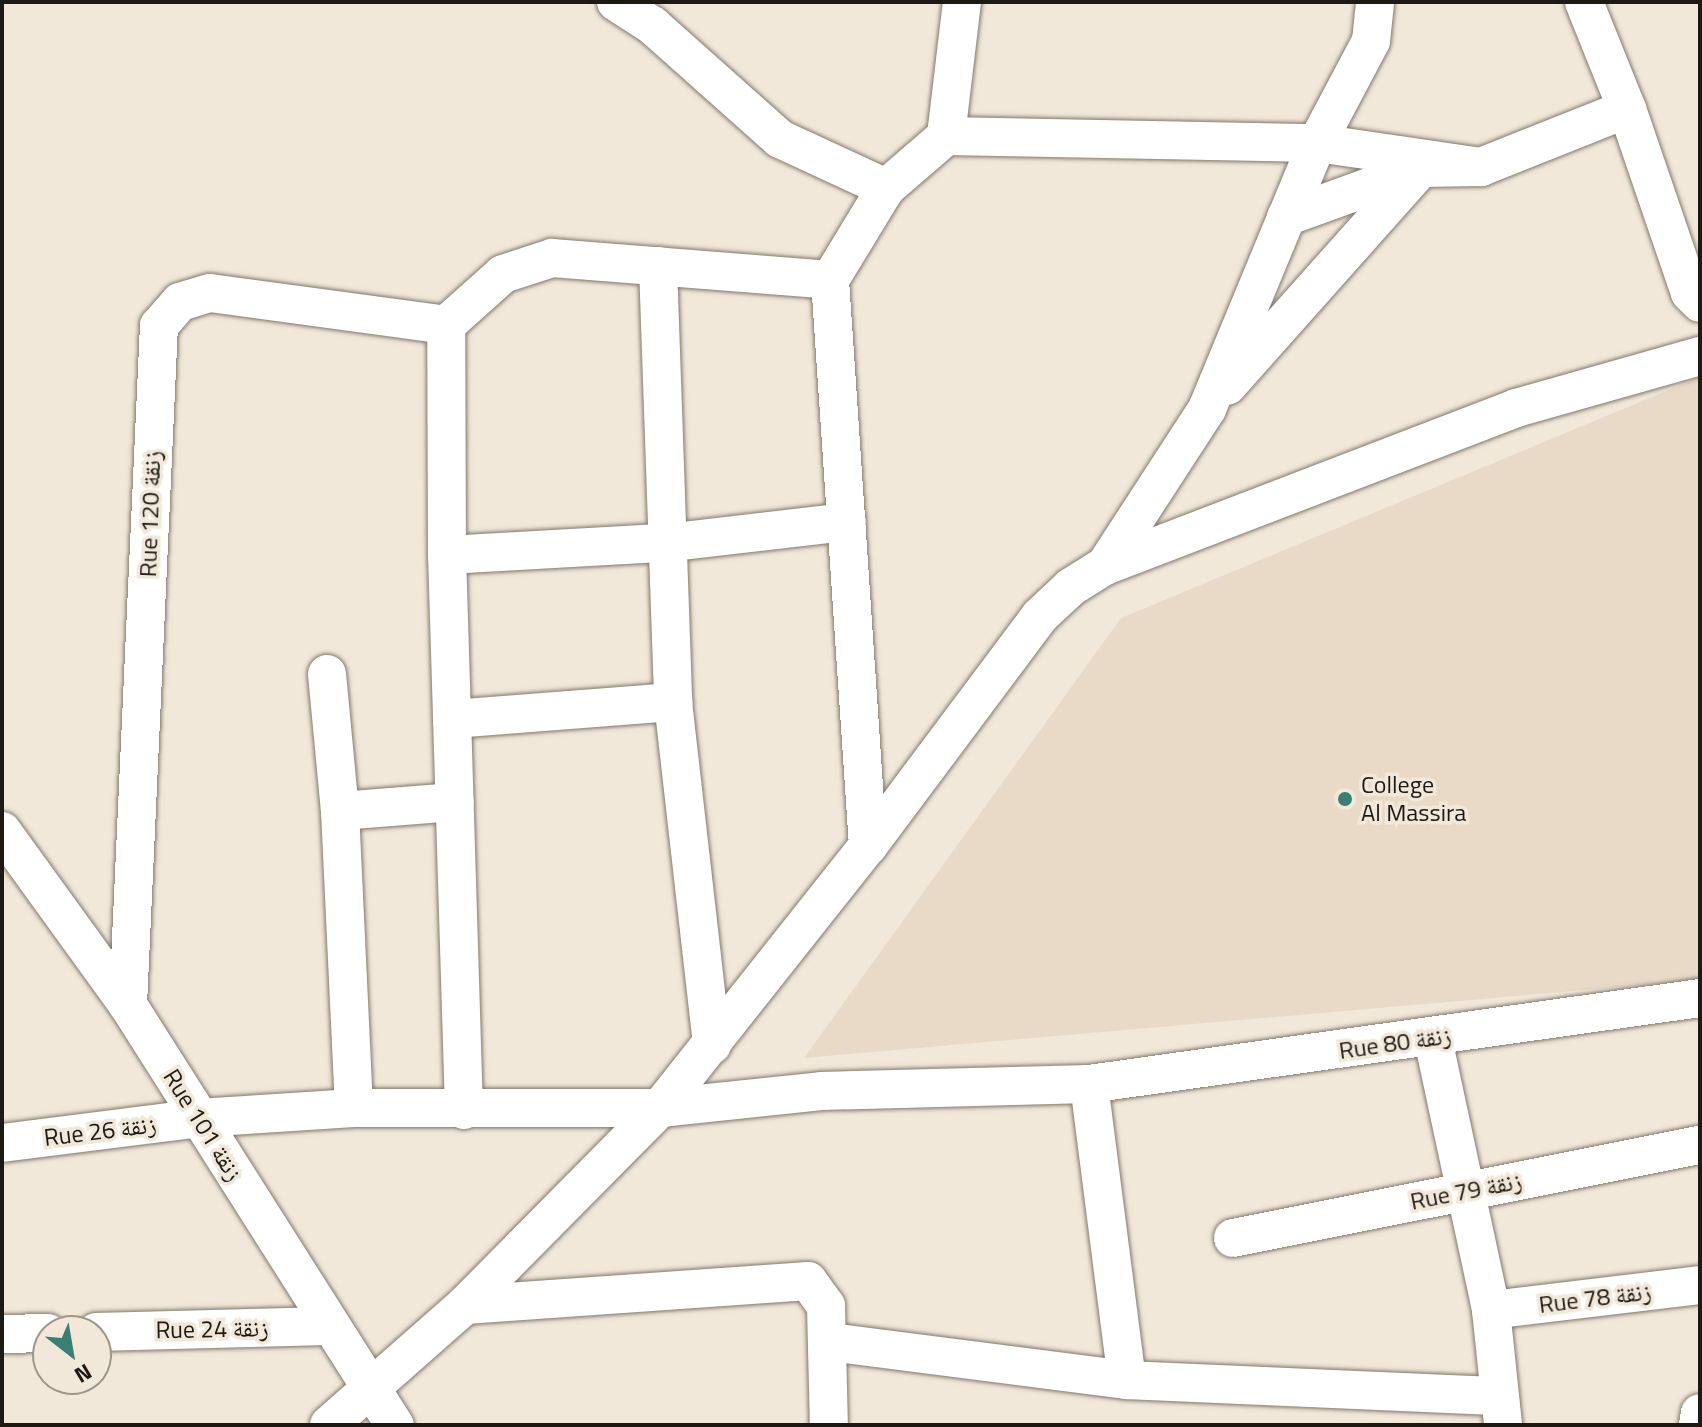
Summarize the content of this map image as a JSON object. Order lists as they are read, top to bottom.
{
  "streets": {
    "street": [
      "Rue 120 زنقة",
      "Rue 80 زنقة",
      "Rue 101 زنقة",
      "Rue 26 زنقة",
      "Rue 79 زنقة",
      "Rue 78 زنقة",
      "Rue 24 زنقة"
    ]
  },
  "crossings": [
    ["Rue 120 زنقة", "Rue 101 زنقة"],
    ["Rue 80 زنقة", "Rue 26 زنقة"],
    ["Rue 101 زنقة", "Rue 26 زنقة"],
    ["Rue 101 زنقة", "Rue 24 زنقة"]
  ],
  "places": ["College Al Massira"],
  "north": "bottom right"
}
